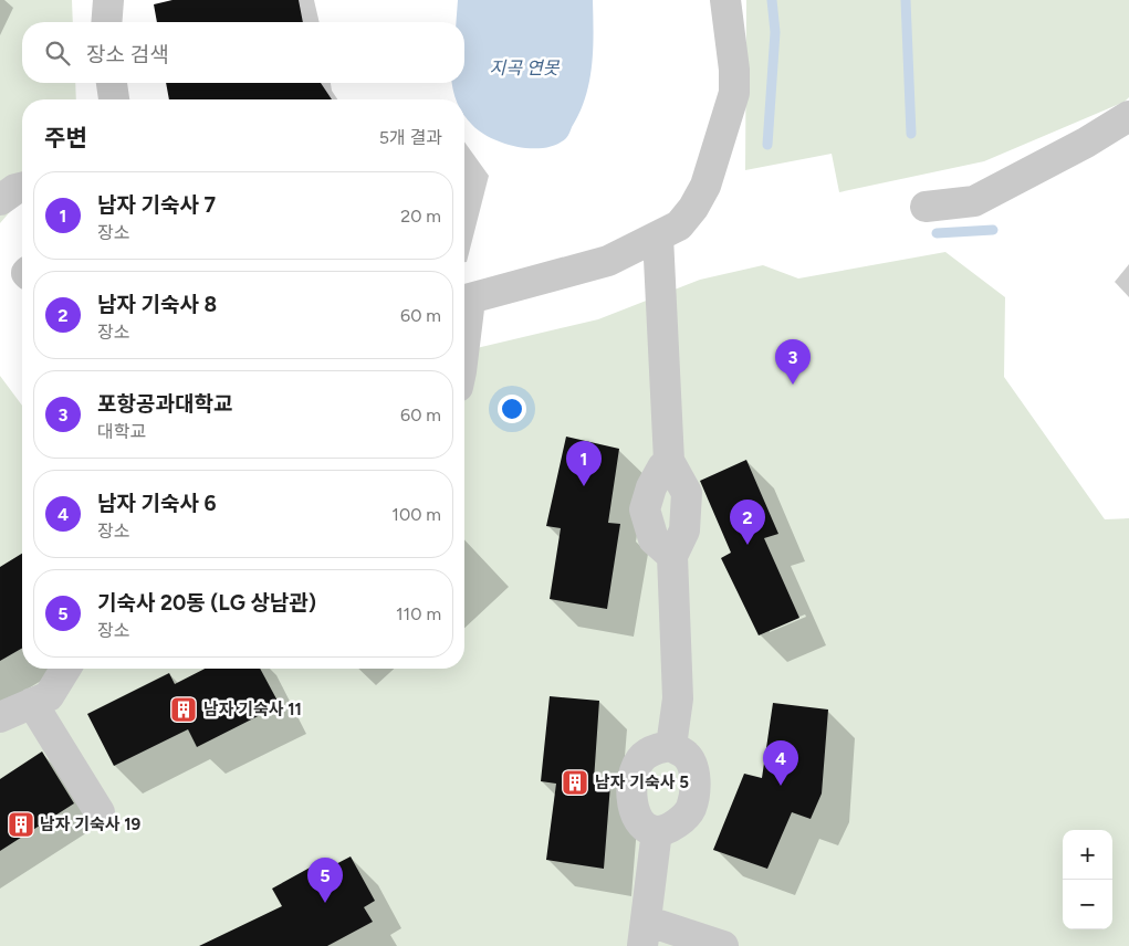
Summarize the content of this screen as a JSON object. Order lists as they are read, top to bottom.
{
  "water": ["지곡 연못"],
  "places": {
    "building": ["남자 기숙사 11", "남자 기숙사 5", "남자 기숙사 19"]
  },
  "page": {
    "search": "장소 검색",
    "heading": ["주변", "5개 결과"],
    "list": [
      {
        "mark": "1",
        "name": "남자 기숙사 7",
        "note": "장소",
        "value": "20 m"
      },
      {
        "mark": "2",
        "name": "남자 기숙사 8",
        "note": "장소",
        "value": "60 m"
      },
      {
        "mark": "3",
        "name": "포항공과대학교",
        "note": "대학교",
        "value": "60 m"
      },
      {
        "mark": "4",
        "name": "남자 기숙사 6",
        "note": "장소",
        "value": "100 m"
      },
      {
        "mark": "5",
        "name": "기숙사 20동 (LG 상남관)",
        "note": "장소",
        "value": "110 m"
      }
    ],
    "pins": [
      "3",
      "1",
      "2",
      "4",
      "5"
    ],
    "map_buttons": ["+", "−"]
  }
}
